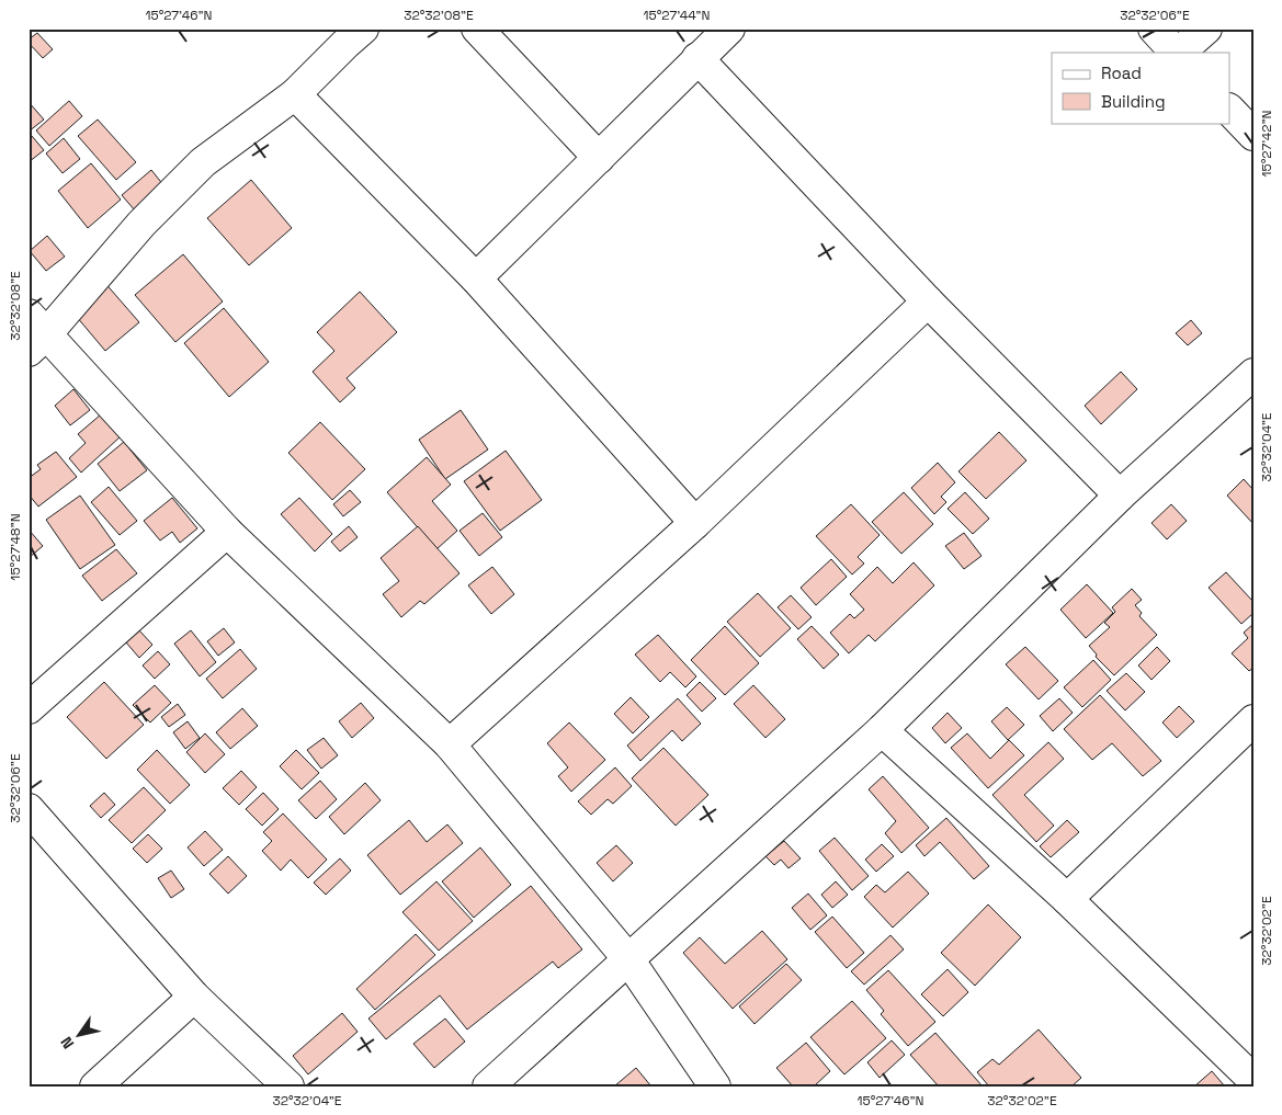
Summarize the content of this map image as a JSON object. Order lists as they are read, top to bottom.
{
  "legend": ["Road", "Building"],
  "north": "bottom left",
  "coordinates": [
    "15°27'46\"N",
    "32°32'08\"E",
    "15°27'44\"N",
    "32°32'06\"E",
    "15°27'42\"N",
    "32°32'04\"E",
    "15°27'48\"N",
    "32°32'02\"E"
  ]
}
